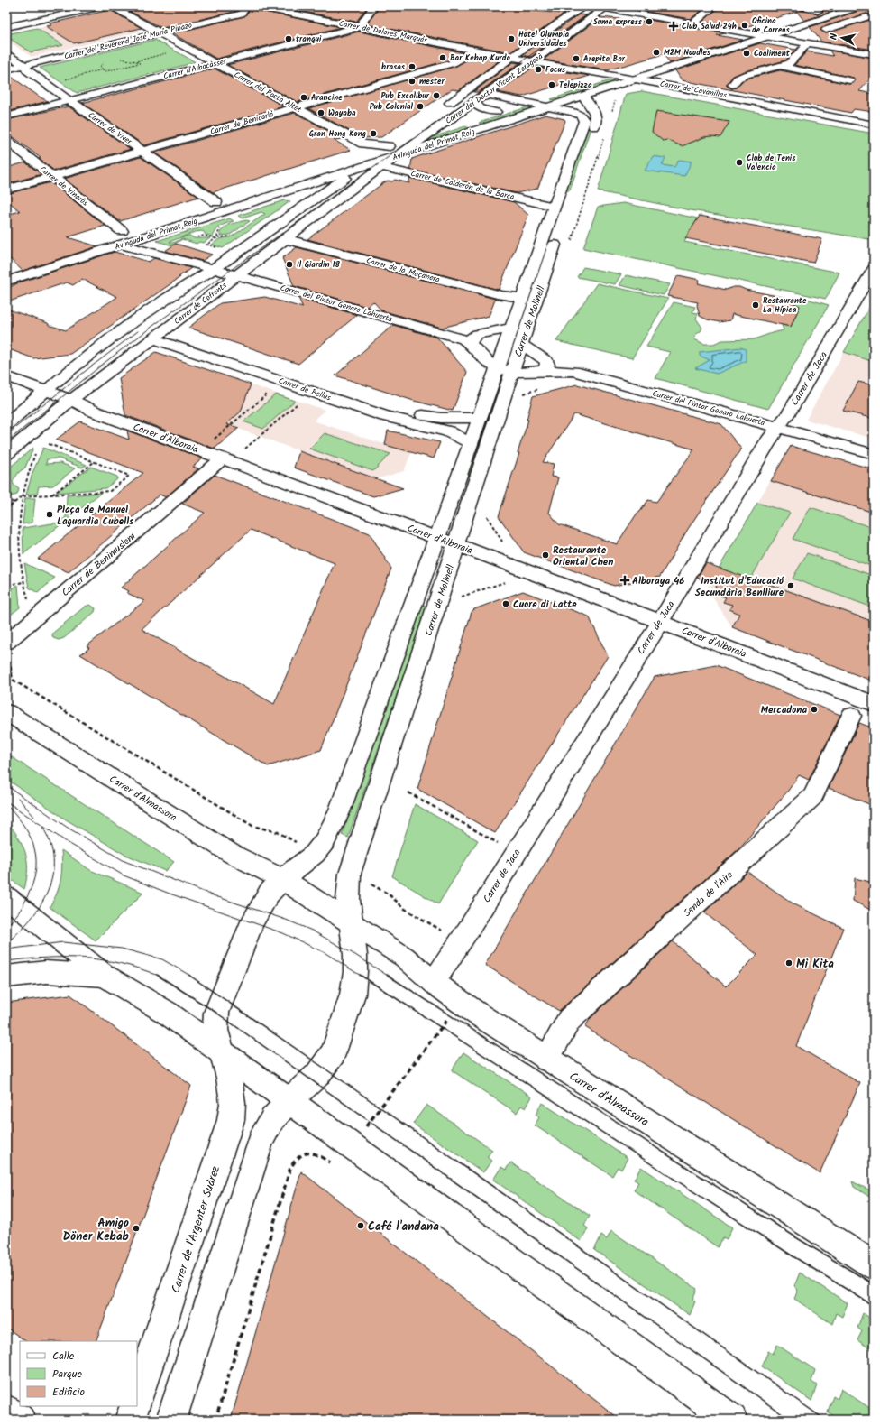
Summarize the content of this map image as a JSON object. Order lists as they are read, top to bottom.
{
  "streets": {
    "street": [
      "Carrer de Dolores Marqués",
      "Carrer del Reverend José María Pinazo",
      "Carrer d'Albocàsser",
      "Carrer del Doctor Vicent Zaragozà",
      "Carrer de Cavanilles",
      "Carrer del Poeta Altet",
      "Carrer de Benicarló",
      "Carrer de Viver",
      "Avinguda del Primat Reig",
      "Carrer de Calderón de la Barca",
      "Carrer de Vinaròs",
      "Carrer de la Maçanera",
      "Carrer de Cofrents",
      "Carrer del Pintor Genaro Lahuerta",
      "Carrer de Molinell",
      "Carrer de Jaca",
      "Carrer de Bellús",
      "Carrer d'Alboraia",
      "Carrer de Benimuslem",
      "Carrer d'Almassora",
      "Senda de l'Aire",
      "Carrer de l'Argenter Suàrez"
    ]
  },
  "crossings": [
    ["Carrer de Dolores Marqués", "Carrer d'Albocàsser"],
    ["Carrer de Dolores Marqués", "Carrer del Doctor Vicent Zaragozà"],
    ["Carrer de Dolores Marqués", "Carrer de Cavanilles"],
    ["Carrer de Dolores Marqués", "Carrer de Benicarló"],
    ["Carrer del Reverend José María Pinazo", "Carrer del Poeta Altet"],
    ["Carrer del Reverend José María Pinazo", "Carrer de Viver"],
    ["Carrer d'Albocàsser", "Carrer del Poeta Altet"],
    ["Carrer d'Albocàsser", "Carrer de Viver"],
    ["Carrer del Doctor Vicent Zaragozà", "Carrer de Cavanilles"],
    ["Carrer del Doctor Vicent Zaragozà", "Avinguda del Primat Reig"],
    ["Carrer de Cavanilles", "Avinguda del Primat Reig"],
    ["Carrer del Poeta Altet", "Carrer de Benicarló"],
    ["Carrer del Poeta Altet", "Avinguda del Primat Reig"],
    ["Carrer del Poeta Altet", "Carrer de Cofrents"],
    ["Carrer de Benicarló", "Carrer de Viver"],
    ["Carrer de Benicarló", "Carrer de Vinaròs"],
    ["Carrer de Viver", "Avinguda del Primat Reig"],
    ["Avinguda del Primat Reig", "Carrer de Calderón de la Barca"],
    ["Avinguda del Primat Reig", "Carrer de Vinaròs"],
    ["Avinguda del Primat Reig", "Carrer de Cofrents"],
    ["Avinguda del Primat Reig", "Carrer del Pintor Genaro Lahuerta"],
    ["Avinguda del Primat Reig", "Carrer de Molinell"],
    ["Carrer de Calderón de la Barca", "Carrer de Cofrents"],
    ["Carrer de Calderón de la Barca", "Carrer de Molinell"],
    ["Carrer de la Maçanera", "Carrer de Cofrents"],
    ["Carrer de la Maçanera", "Carrer de Molinell"],
    ["Carrer de Cofrents", "Carrer del Pintor Genaro Lahuerta"],
    ["Carrer de Cofrents", "Carrer de Bellús"],
    ["Carrer de Cofrents", "Carrer d'Alboraia"],
    ["Carrer del Pintor Genaro Lahuerta", "Carrer de Molinell"],
    ["Carrer del Pintor Genaro Lahuerta", "Carrer de Jaca"],
    ["Carrer de Molinell", "Carrer de Bellús"],
    ["Carrer de Molinell", "Carrer d'Alboraia"],
    ["Carrer de Molinell", "Carrer d'Almassora"],
    ["Carrer de Jaca", "Carrer d'Alboraia"],
    ["Carrer de Jaca", "Carrer d'Almassora"],
    ["Carrer d'Alboraia", "Carrer de Benimuslem"],
    ["Carrer d'Almassora", "Senda de l'Aire"]
  ],
  "places": {
    "other": [
      "Suma express",
      "Oficina de Correos",
      "tranqui",
      "Hotel Olympia Universidades",
      "M2M Noodles",
      "Coaliment",
      "Bar Kebap Kurdo",
      "Arepita Bar",
      "brasas",
      "Focus",
      "mester",
      "Telepizza",
      "Pub Excalibur",
      "Arancine",
      "Pub Colonial",
      "Wayaba",
      "Gran Hong Kong",
      "Club de Tenis Valencia",
      "Il Giardin 18",
      "Restaurante La Hípica",
      "Plaça de Manuel Laguardia Cubells",
      "Restaurante Oriental Chen",
      "Institut d'Educació Secundària Benlliure",
      "Cuore di Latte",
      "Mercadona",
      "Mi Kita",
      "Café l'andana",
      "Amigo Döner Kebab"
    ],
    "health": ["Club Salud 24h", "Alboraya 46"]
  },
  "legend": ["Calle", "Parque", "Edificio"],
  "north": "left"
}
